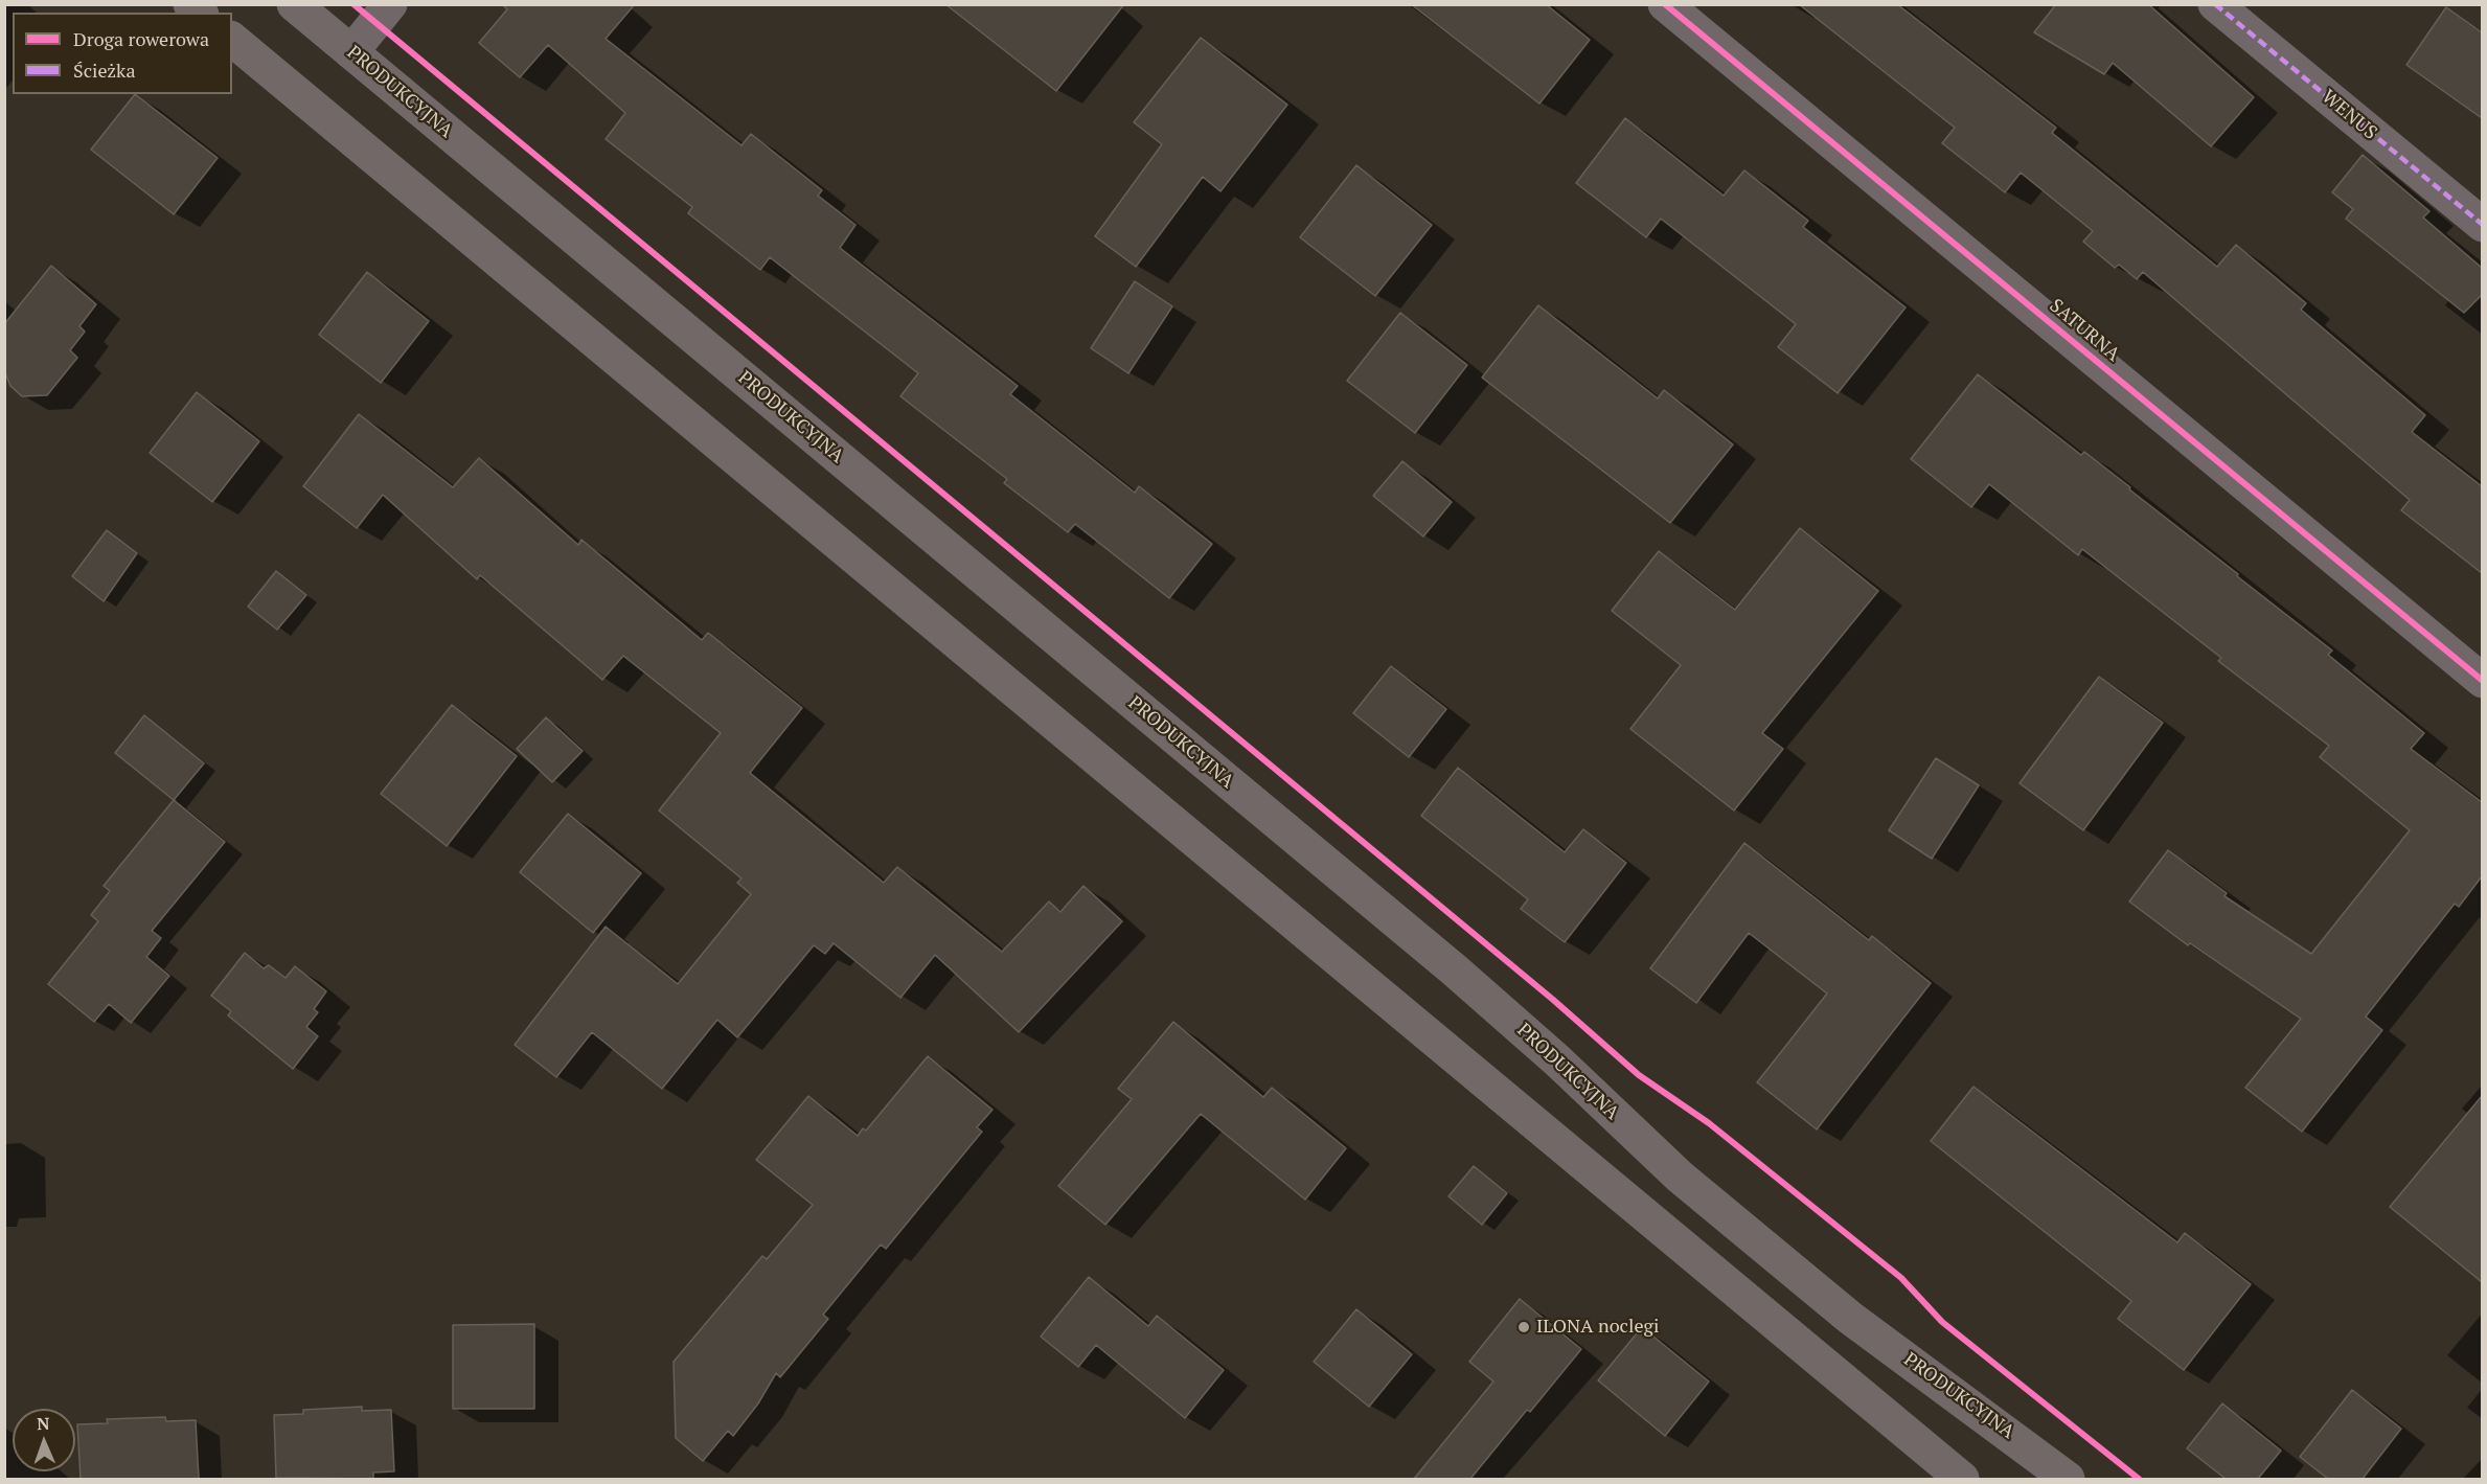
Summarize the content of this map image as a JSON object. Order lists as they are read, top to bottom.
{
  "streets": {
    "main road": ["PRODUKCYJNA"],
    "street": ["WENUS", "SATURNA"]
  },
  "places": ["ILONA noclegi"],
  "legend": ["Droga rowerowa", "Ścieżka"],
  "north": "top"
}
